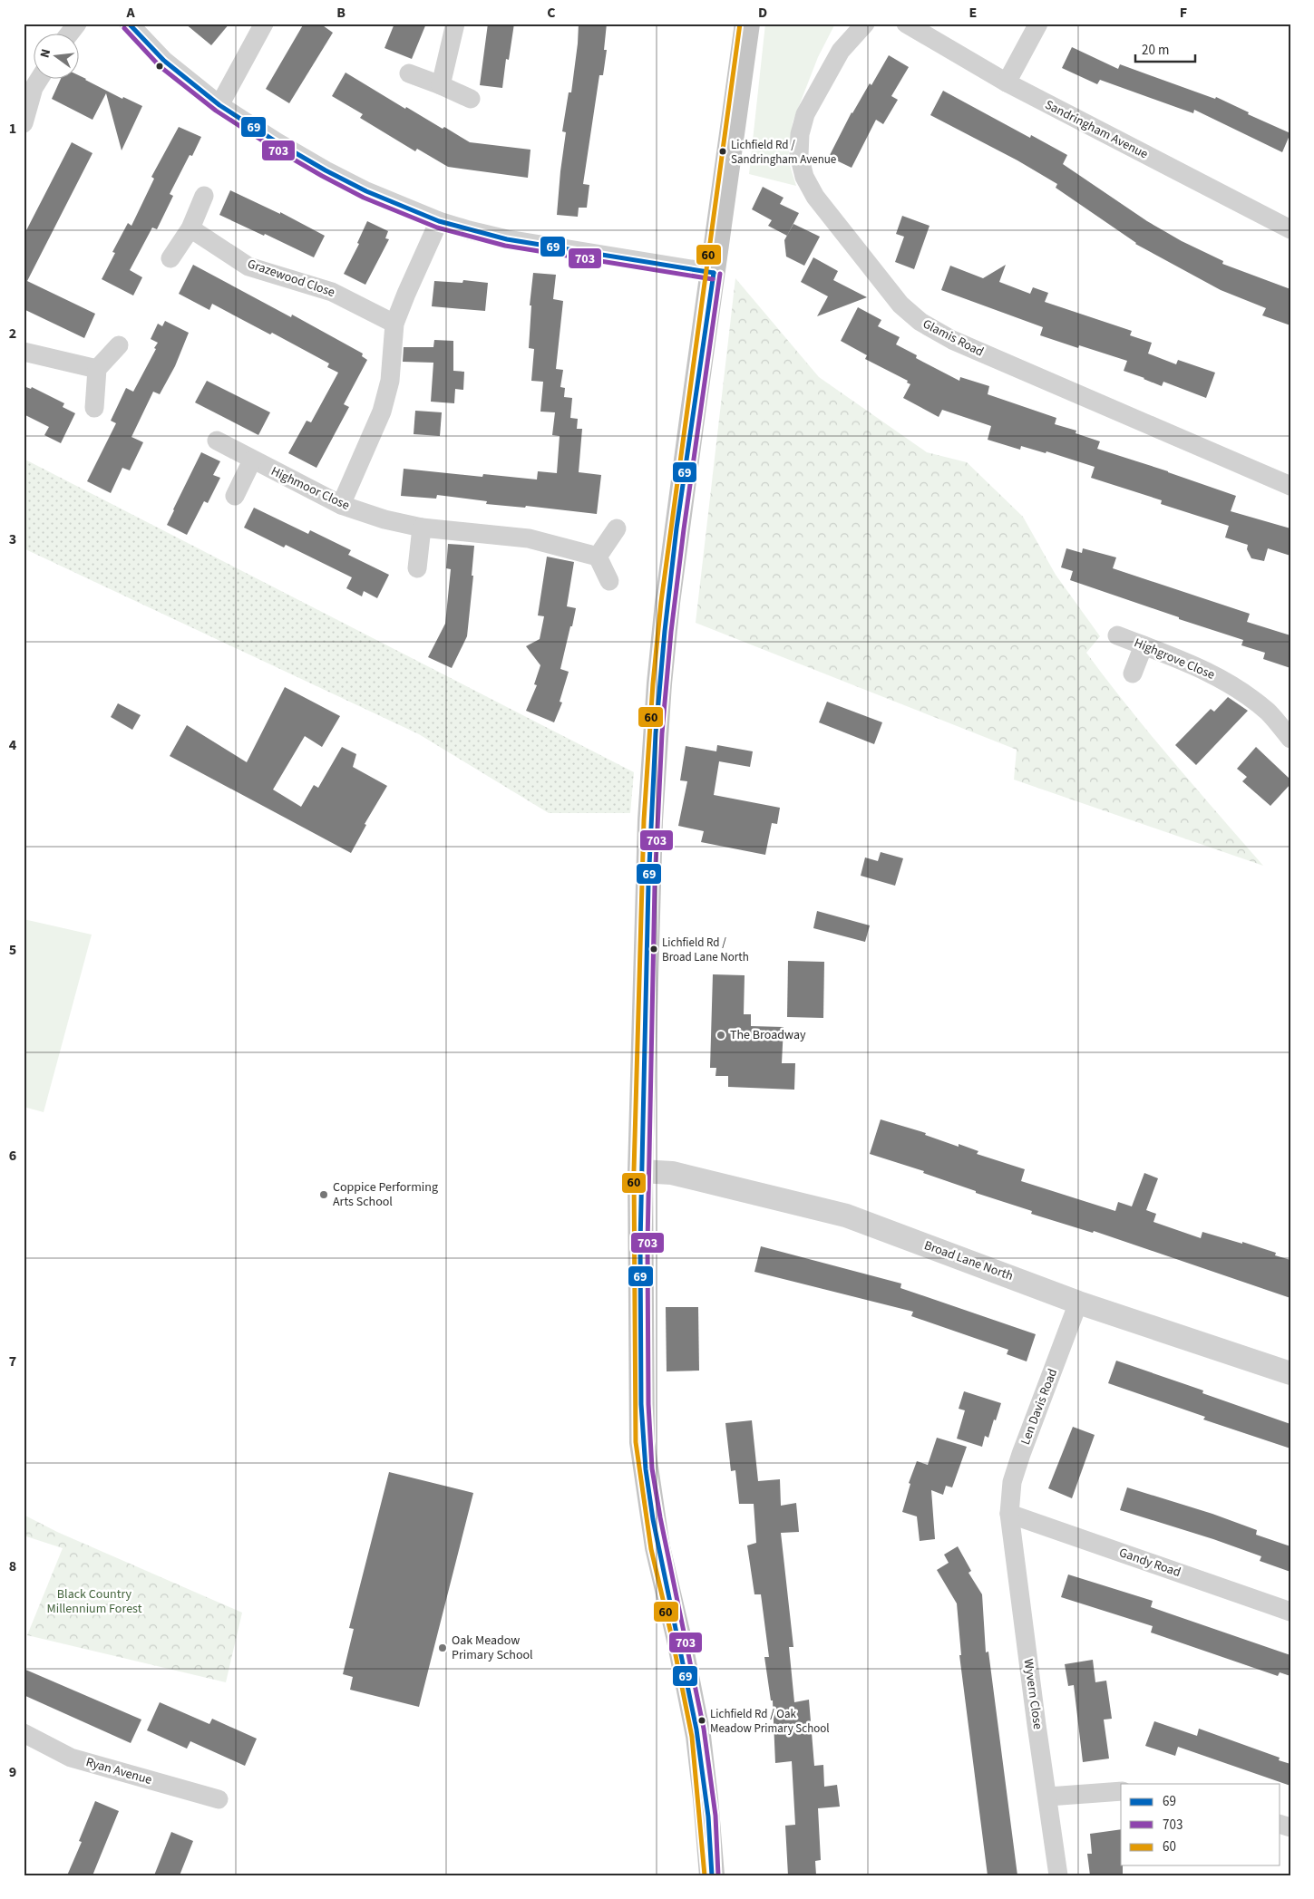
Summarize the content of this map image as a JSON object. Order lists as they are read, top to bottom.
{
  "streets": {
    "street": [
      "Sandringham Avenue",
      "Grazewood Close",
      "Glamis Road",
      "Highmoor Close",
      "Highgrove Close",
      "Broad Lane North",
      "Len Davis Road",
      "Gandy Road",
      "Wyvern Close",
      "Ryan Avenue"
    ]
  },
  "crossings": [
    ["Broad Lane North", "Len Davis Road"],
    ["Len Davis Road", "Gandy Road"],
    ["Len Davis Road", "Wyvern Close"],
    ["Gandy Road", "Wyvern Close"]
  ],
  "parks": ["Black Country Millennium Forest"],
  "places": [
    "Lichfield Rd / Sandringham Avenue",
    "Lichfield Rd / Broad Lane North",
    "The Broadway",
    "Coppice Performing Arts School",
    "Oak Meadow Primary School",
    "Lichfield Rd / Oak Meadow Primary School"
  ],
  "lines": ["transit line 69", "transit line 60", "transit line 703"],
  "legend": ["69", "703", "60"],
  "scale_bar": "20 m",
  "north": "left",
  "grid": {
    "columns": [
      "A",
      "B",
      "C",
      "D",
      "E",
      "F"
    ],
    "rows": [
      "1",
      "2",
      "3",
      "4",
      "5",
      "6",
      "7",
      "8",
      "9"
    ]
  }
}
